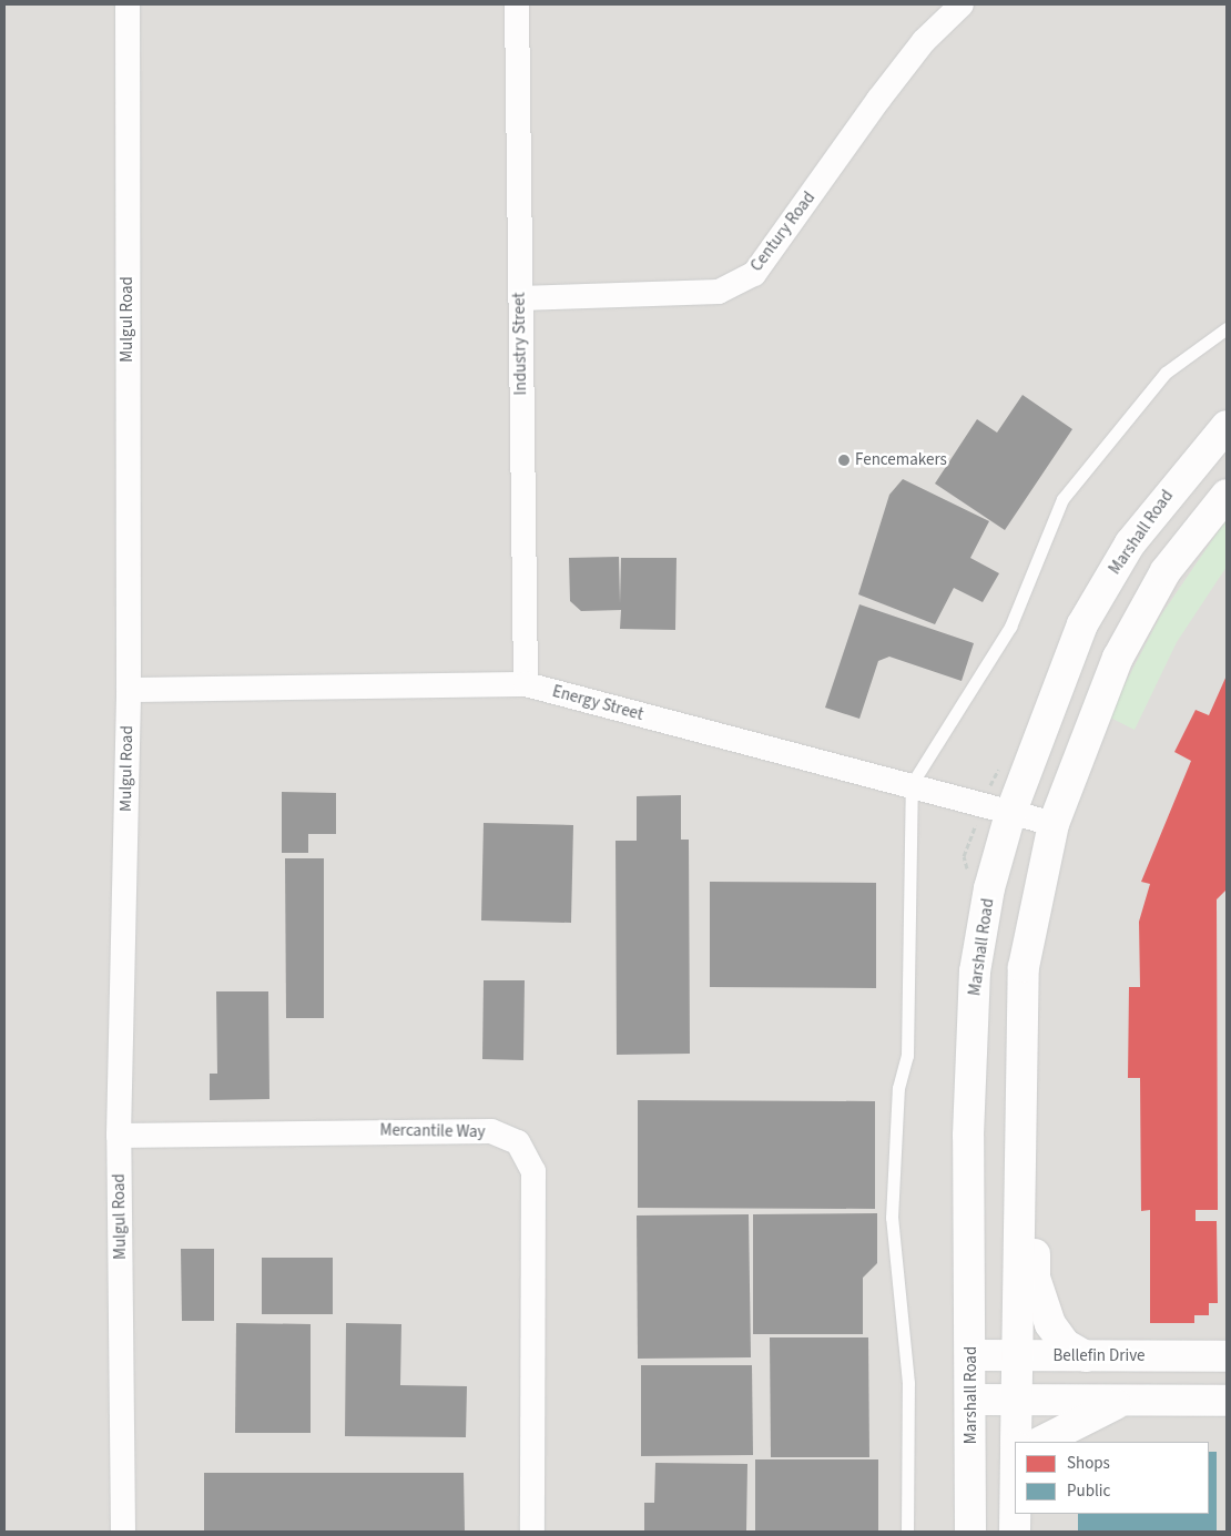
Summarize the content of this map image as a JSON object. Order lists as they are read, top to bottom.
{
  "streets": {
    "main road": ["Marshall Road", "Bellefin Drive"],
    "street": [
      "Century Road",
      "Mulgul Road",
      "Industry Street",
      "Energy Street",
      "Mercantile Way"
    ]
  },
  "crossings": [
    ["Century Road", "Industry Street"],
    ["Mulgul Road", "Energy Street"],
    ["Mulgul Road", "Mercantile Way"],
    ["Industry Street", "Energy Street"],
    ["Marshall Road", "Energy Street"],
    ["Marshall Road", "Bellefin Drive"]
  ],
  "places": ["Fencemakers"],
  "legend": ["Shops", "Public"]
}
